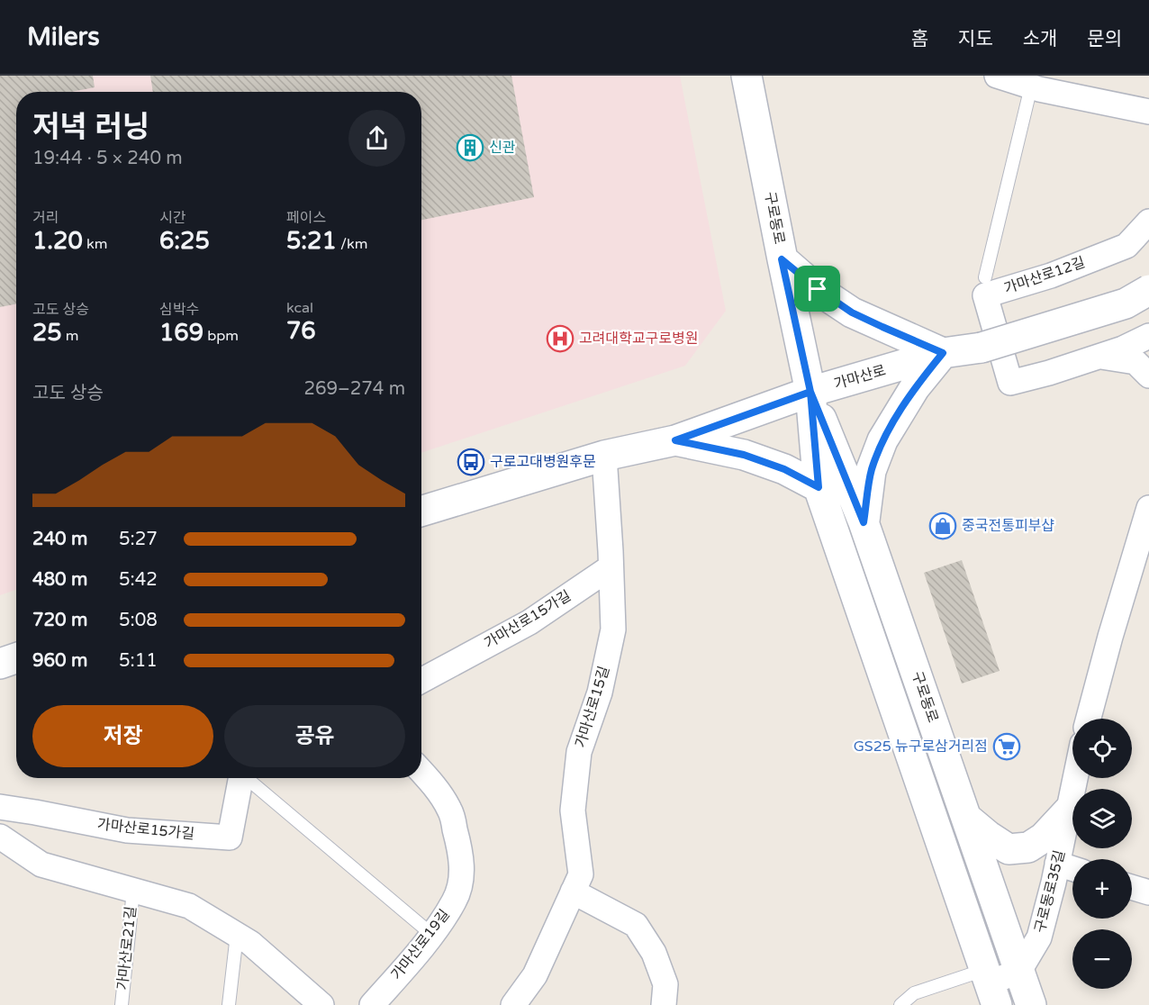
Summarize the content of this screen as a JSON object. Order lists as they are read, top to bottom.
{
  "streets": {
    "main road": ["구로동로", "가마산로"],
    "street": [
      "가마산로12길",
      "가마산로15가길",
      "가마산로15길",
      "구로동로35길",
      "가마산로19길"
    ],
    "lane": ["가마산로21길"]
  },
  "crossings": [
    ["구로동로", "가마산로"],
    ["구로동로", "구로동로35길"],
    ["가마산로", "가마산로15길"],
    ["가마산로15가길", "가마산로15길"],
    ["가마산로15가길", "가마산로19길"]
  ],
  "places": {
    "building": ["신관"],
    "hospital": ["고려대학교구로병원"],
    "bus stop": ["구로고대병원후문"],
    "shop": ["중국전통피부샵"],
    "supermarket": ["GS25 뉴구로삼거리점"]
  },
  "page": {
    "header": "Milers",
    "nav": [
      "홈",
      "지도",
      "소개",
      "문의"
    ],
    "heading": ["저녁 러닝", "19:44 · 5 × 240 m"],
    "stats": [
      ["거리", "1.20 km"],
      ["시간", "6:25"],
      ["페이스", "5:21 /km"],
      ["고도 상승", "25 m"],
      ["심박수", "169 bpm"],
      ["kcal", "76"]
    ],
    "chart": ["고도 상승", "269–274 m"],
    "list": [
      {
        "name": "240 m",
        "note": "5:27"
      },
      {
        "name": "480 m",
        "note": "5:42"
      },
      {
        "name": "720 m",
        "note": "5:08"
      },
      {
        "name": "960 m",
        "note": "5:11"
      }
    ],
    "buttons": ["저장", "공유"],
    "map_buttons": ["+", "−"]
  }
}
